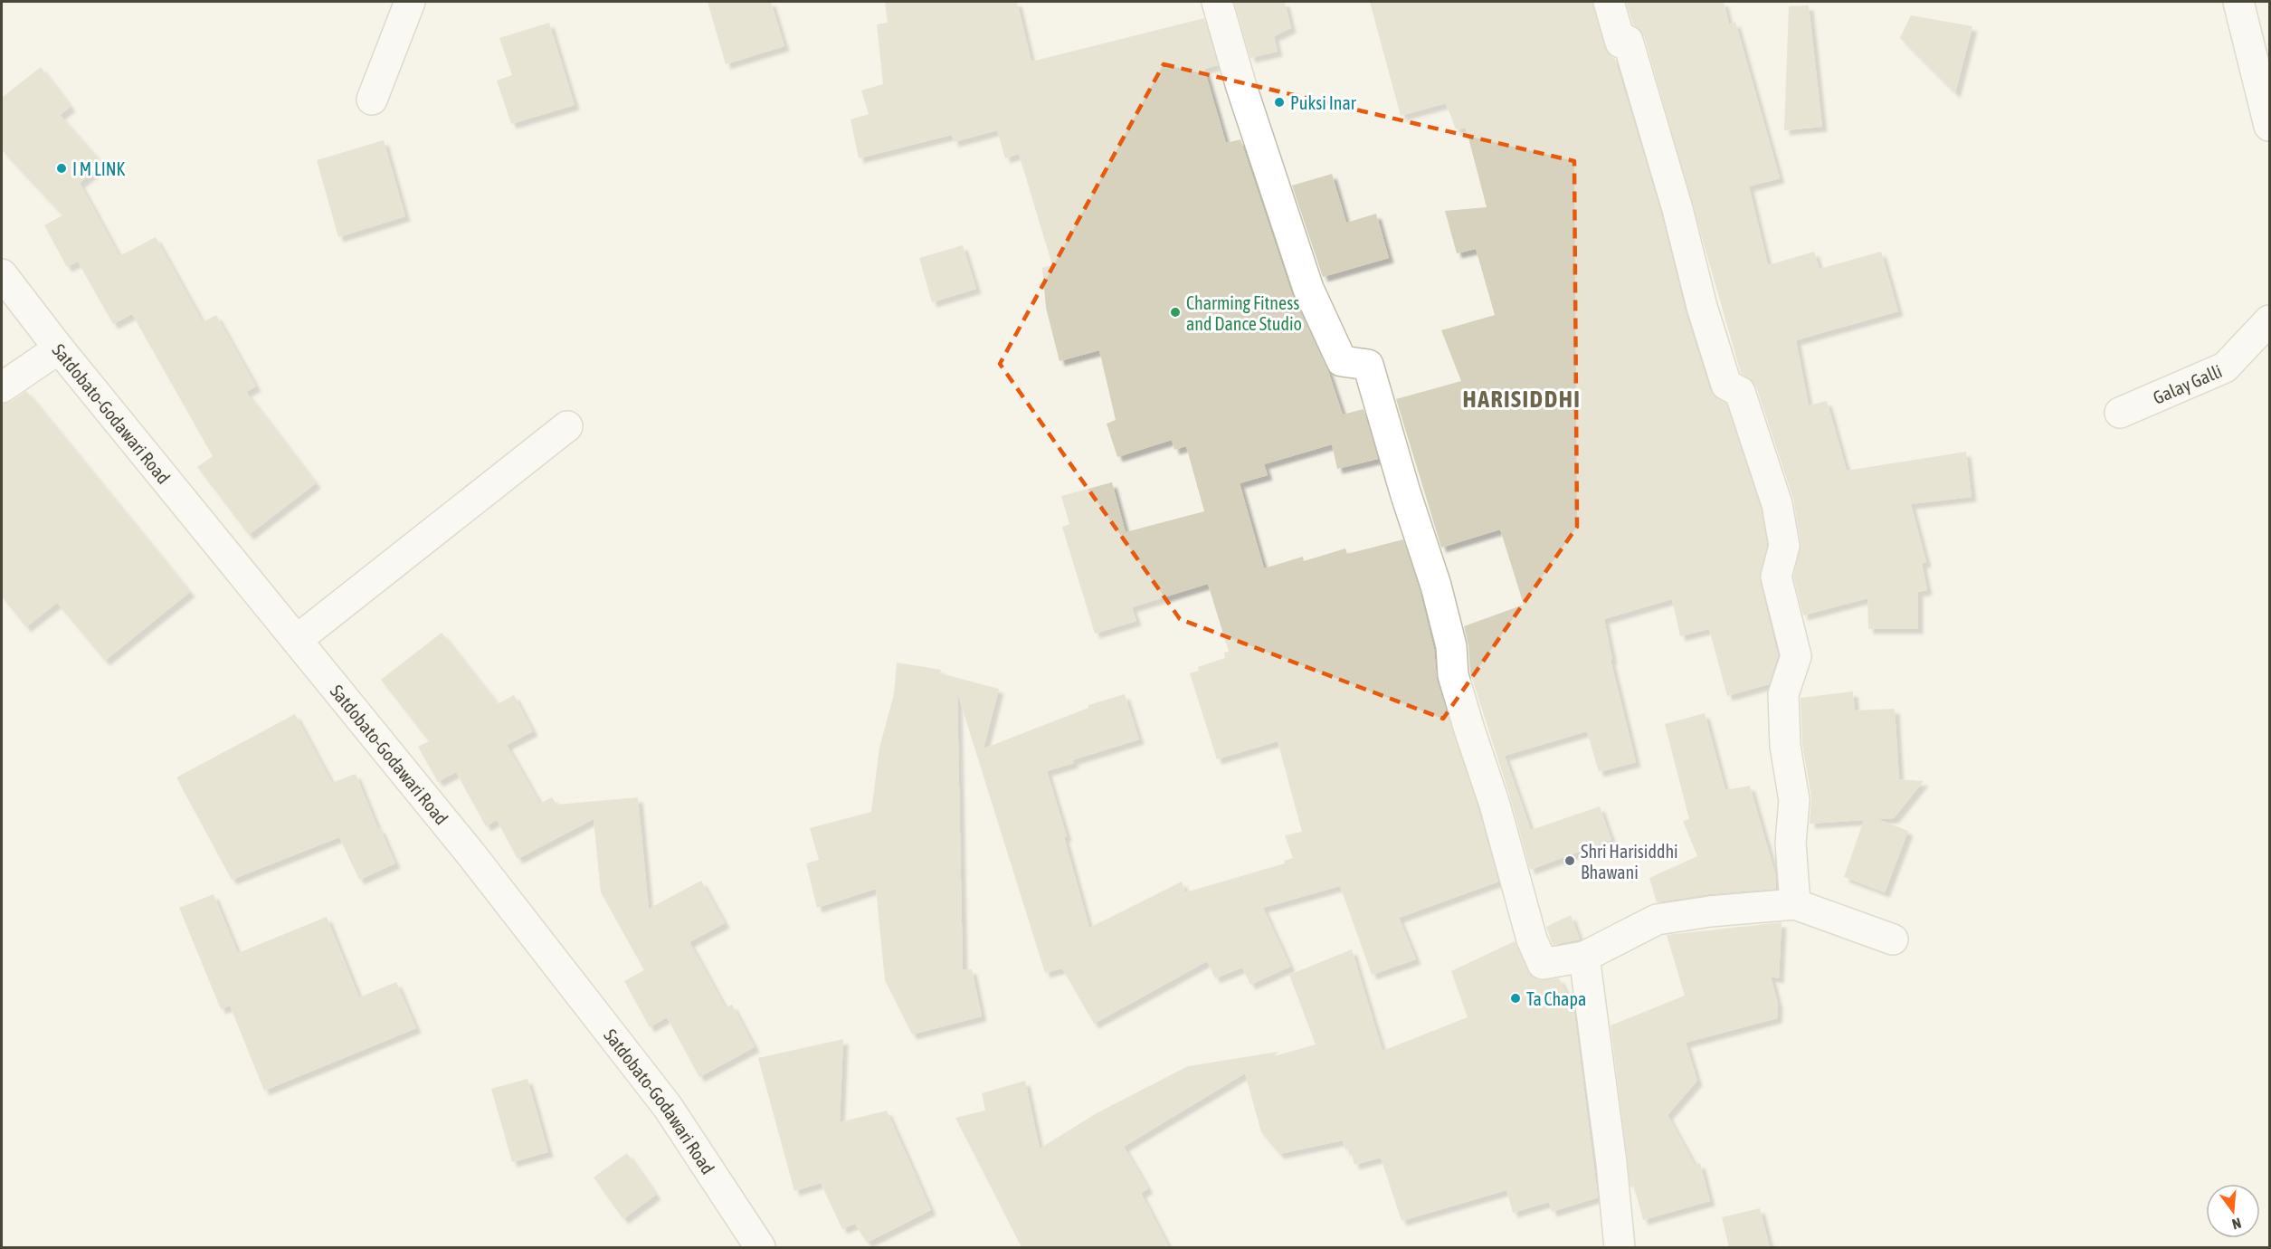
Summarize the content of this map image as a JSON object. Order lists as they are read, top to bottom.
{
  "streets": {
    "street": ["Galay Galli", "Satdobato-Godawari Road"]
  },
  "districts": ["HARISIDDHI"],
  "places": [
    "Puksi Inar",
    "I M LINK",
    "Charming Fitness and Dance Studio",
    "Shri Harisiddhi Bhawani",
    "Ta Chapa"
  ],
  "north": "bottom"
}
